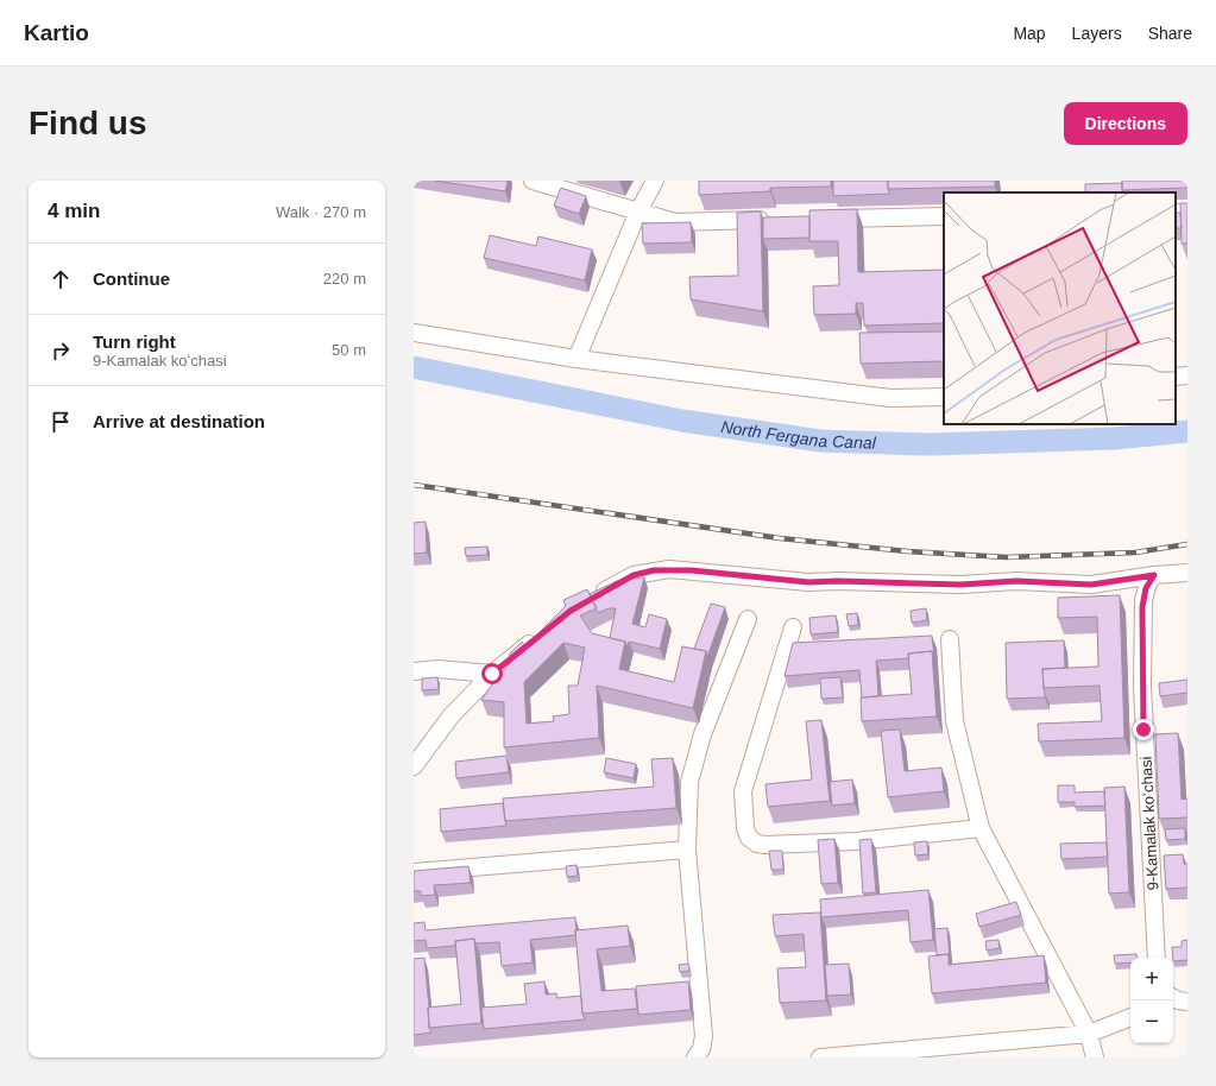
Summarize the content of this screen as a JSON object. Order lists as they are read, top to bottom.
{
  "streets": {
    "street": ["9-Kamalak koʻchasi"]
  },
  "water": ["North Fergana Canal"],
  "page": {
    "header": "Kartio",
    "nav": ["Map", "Layers", "Share"],
    "buttons": "Directions",
    "title": "Find us",
    "heading": ["4 min", "Walk · 270 m"],
    "list": [
      ["Continue", "220 m"],
      ["Turn right", "9-Kamalak koʻchasi", "50 m"],
      "Arrive at destination"
    ],
    "map_buttons": ["+", "−"]
  }
}
